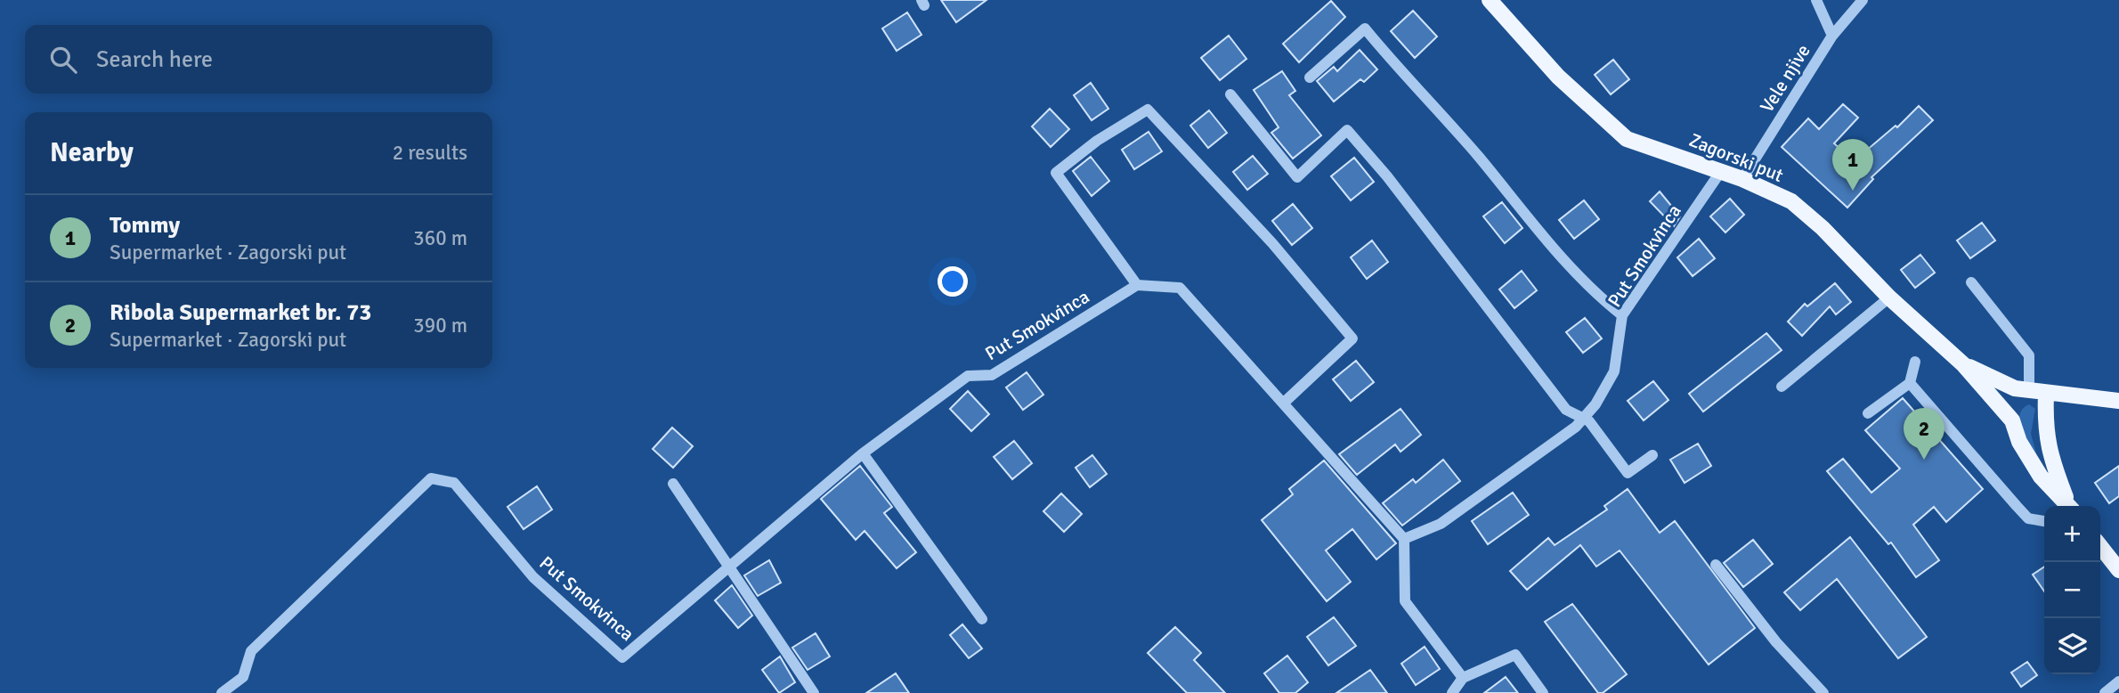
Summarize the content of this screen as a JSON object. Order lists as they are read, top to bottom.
{
  "streets": {
    "main road": ["Zagorski put"],
    "street": ["Vele njive", "Put Smokvinca"]
  },
  "crossings": [
    ["Vele njive", "Zagorski put"],
    ["Zagorski put", "Put Smokvinca"]
  ],
  "page": {
    "search": "Search here",
    "heading": ["Nearby", "2 results"],
    "pins": ["1", "2"],
    "list": [
      {
        "mark": "1",
        "name": "Tommy",
        "note": "Supermarket · Zagorski put",
        "value": "360 m"
      },
      {
        "mark": "2",
        "name": "Ribola Supermarket br. 73",
        "note": "Supermarket · Zagorski put",
        "value": "390 m"
      }
    ],
    "map_buttons": ["+", "−"]
  }
}
